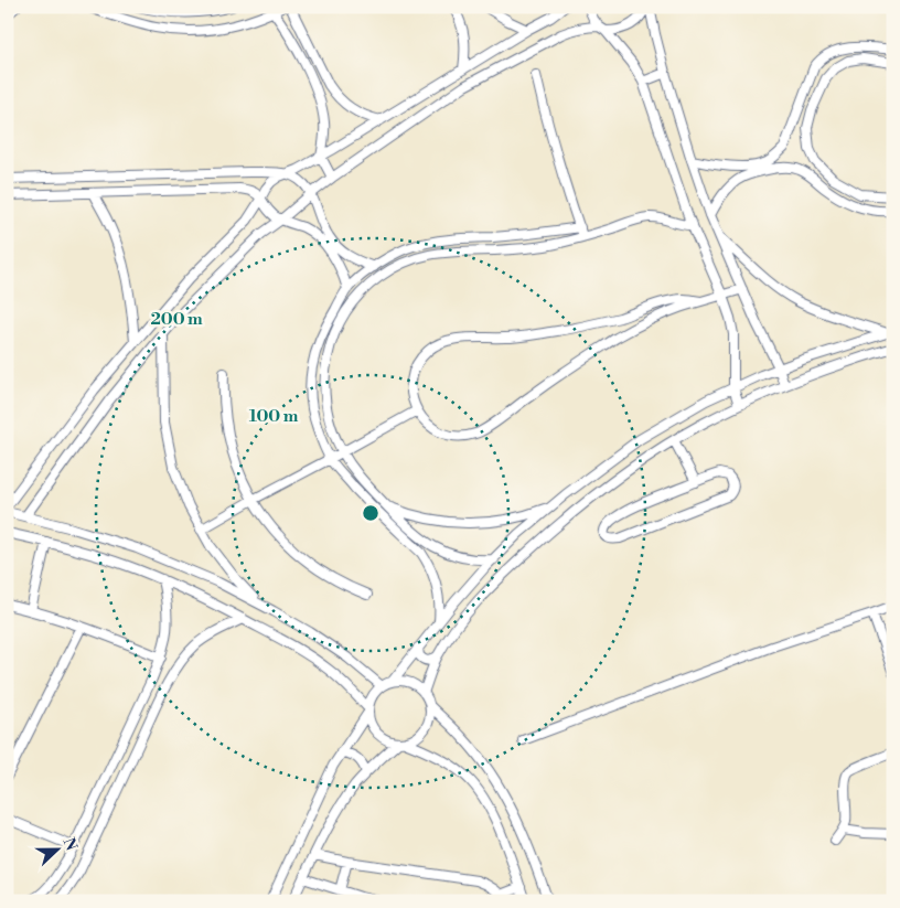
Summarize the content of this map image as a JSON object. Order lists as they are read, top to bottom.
{
  "north": "right",
  "rings": ["200 m", "100 m"]
}
